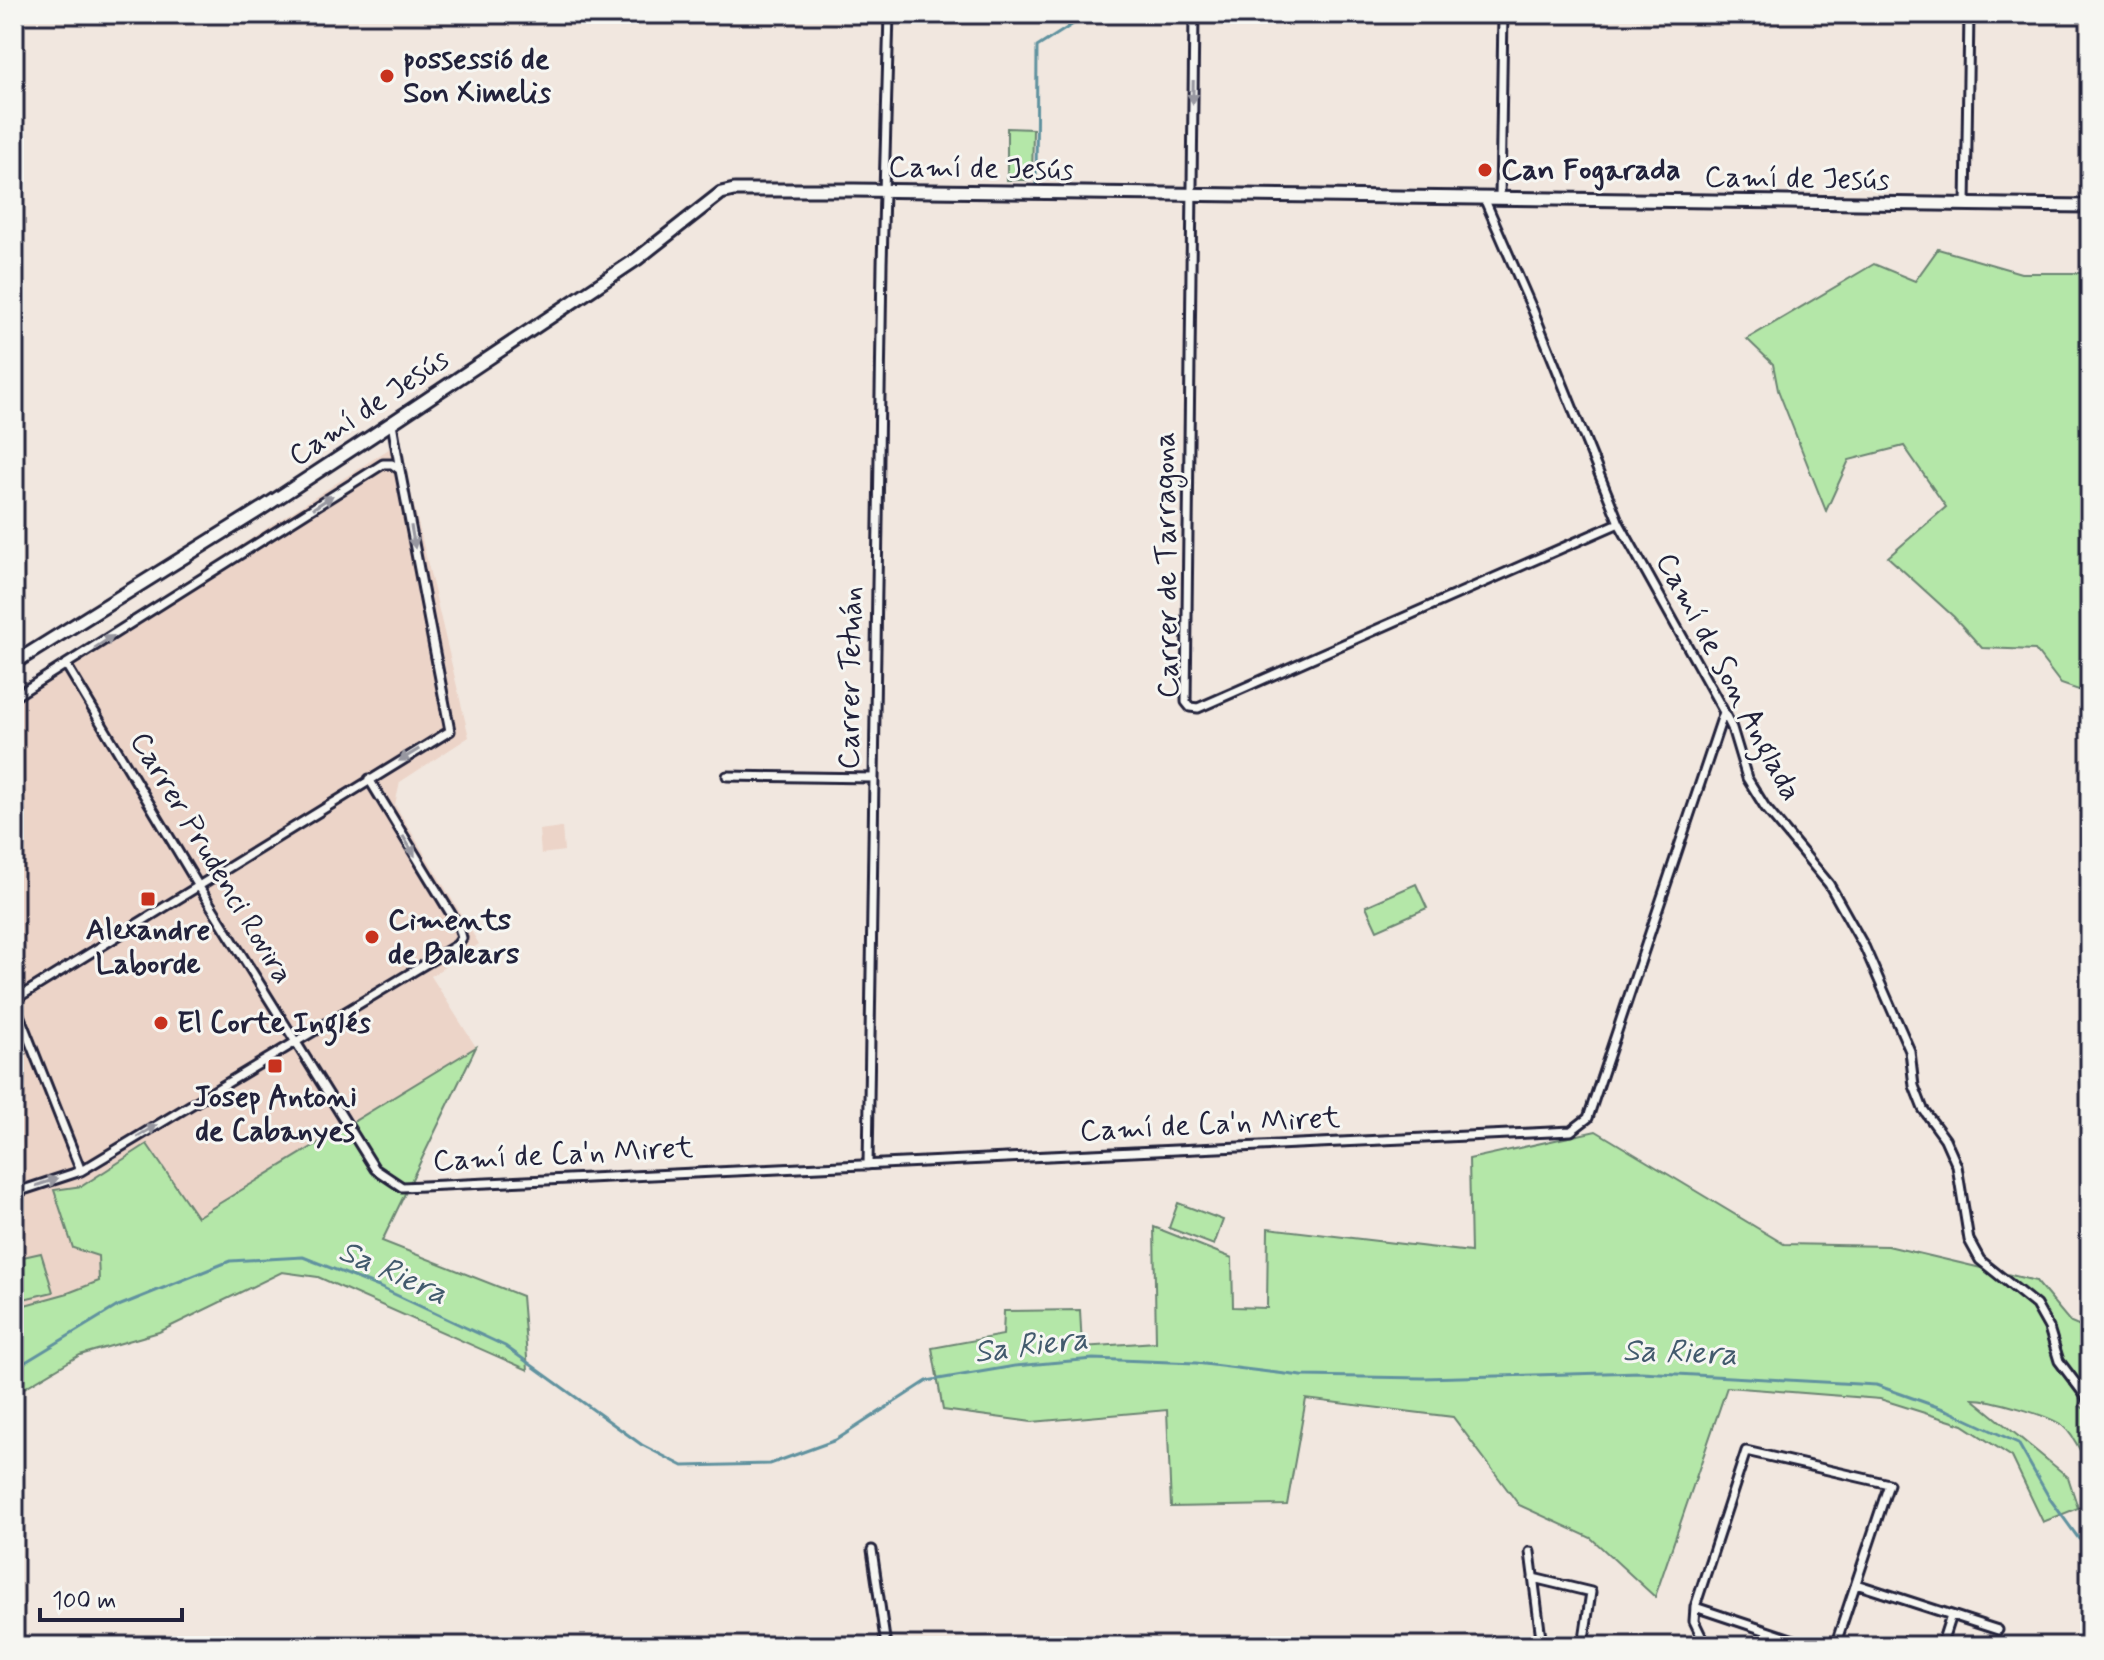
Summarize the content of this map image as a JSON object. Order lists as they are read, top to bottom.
{
  "streets": {
    "street": [
      "Camí de Jesús",
      "Carrer de Tarragona",
      "Camí de Son Anglada",
      "Carrer Tetuán",
      "Carrer Prudenci Rovira",
      "Camí de Ca'n Miret"
    ]
  },
  "crossings": [
    ["Camí de Jesús", "Carrer de Tarragona"],
    ["Camí de Jesús", "Camí de Son Anglada"],
    ["Camí de Jesús", "Carrer Tetuán"],
    ["Camí de Jesús", "Carrer Prudenci Rovira"],
    ["Carrer de Tarragona", "Camí de Son Anglada"],
    ["Camí de Son Anglada", "Camí de Ca'n Miret"],
    ["Carrer Tetuán", "Camí de Ca'n Miret"],
    ["Carrer Prudenci Rovira", "Camí de Ca'n Miret"]
  ],
  "water": ["Sa Riera"],
  "places": {
    "other": [
      "possessió de Son Ximelis",
      "Can Fogarada",
      "Ciments de Balears",
      "El Corte Inglés"
    ],
    "transit": ["Alexandre Laborde", "Josep Antoni de Cabanyes"]
  },
  "scale_bar": "100 m"
}
